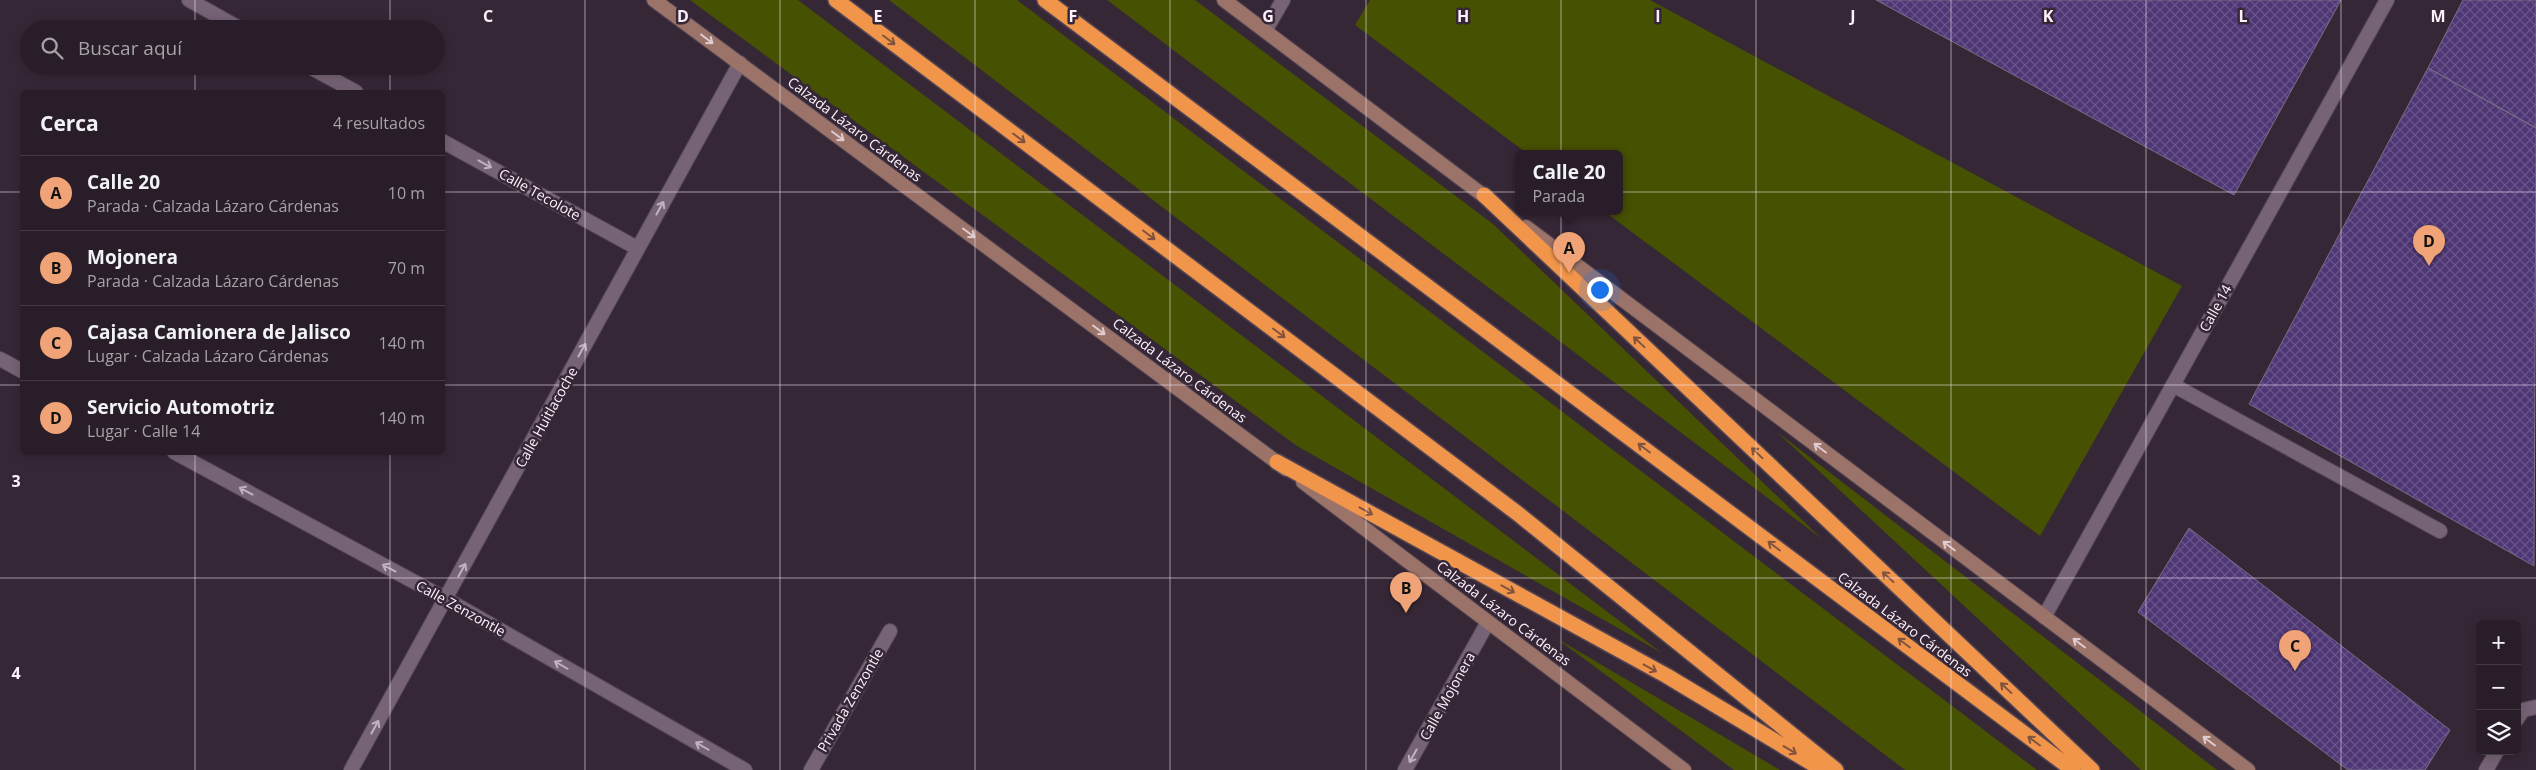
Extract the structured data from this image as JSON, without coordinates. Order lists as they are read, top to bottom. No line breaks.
{"streets":{"highway":["Calzada Lázaro Cárdenas"],"street":["Calle Tecolote","Calle 14","Calle Huitlacoche","Calle Zenzontle","Calle Mojonera","Privada Zenzontle"]},"crossings":[["Calzada Lázaro Cárdenas","Calle Huitlacoche"],["Calzada Lázaro Cárdenas","Calle Mojonera"],["Calle Tecolote","Calle Huitlacoche"],["Calle Huitlacoche","Calle Zenzontle"]],"one_way":["Calle Tecolote","Calle Huitlacoche","Calle Zenzontle","Calle Mojonera"],"page":{"search":"Buscar aquí","heading":["Cerca","4 resultados"],"popup":["Calle 20","Parada"],"list":[{"mark":"A","name":"Calle 20","note":"Parada · Calzada Lázaro Cárdenas","value":"10 m"},{"mark":"B","name":"Mojonera","note":"Parada · Calzada Lázaro Cárdenas","value":"70 m"},{"mark":"C","name":"Cajasa Camionera de Jalisco","note":"Lugar · Calzada Lázaro Cárdenas","value":"140 m"},{"mark":"D","name":"Servicio Automotriz","note":"Lugar · Calle 14","value":"140 m"}],"pins":["D","A","B","C"],"map_buttons":["+","−"]},"grid":{"columns":["C","D","E","F","G","H","I","J","K","L","M"],"rows":["3","4"]}}
